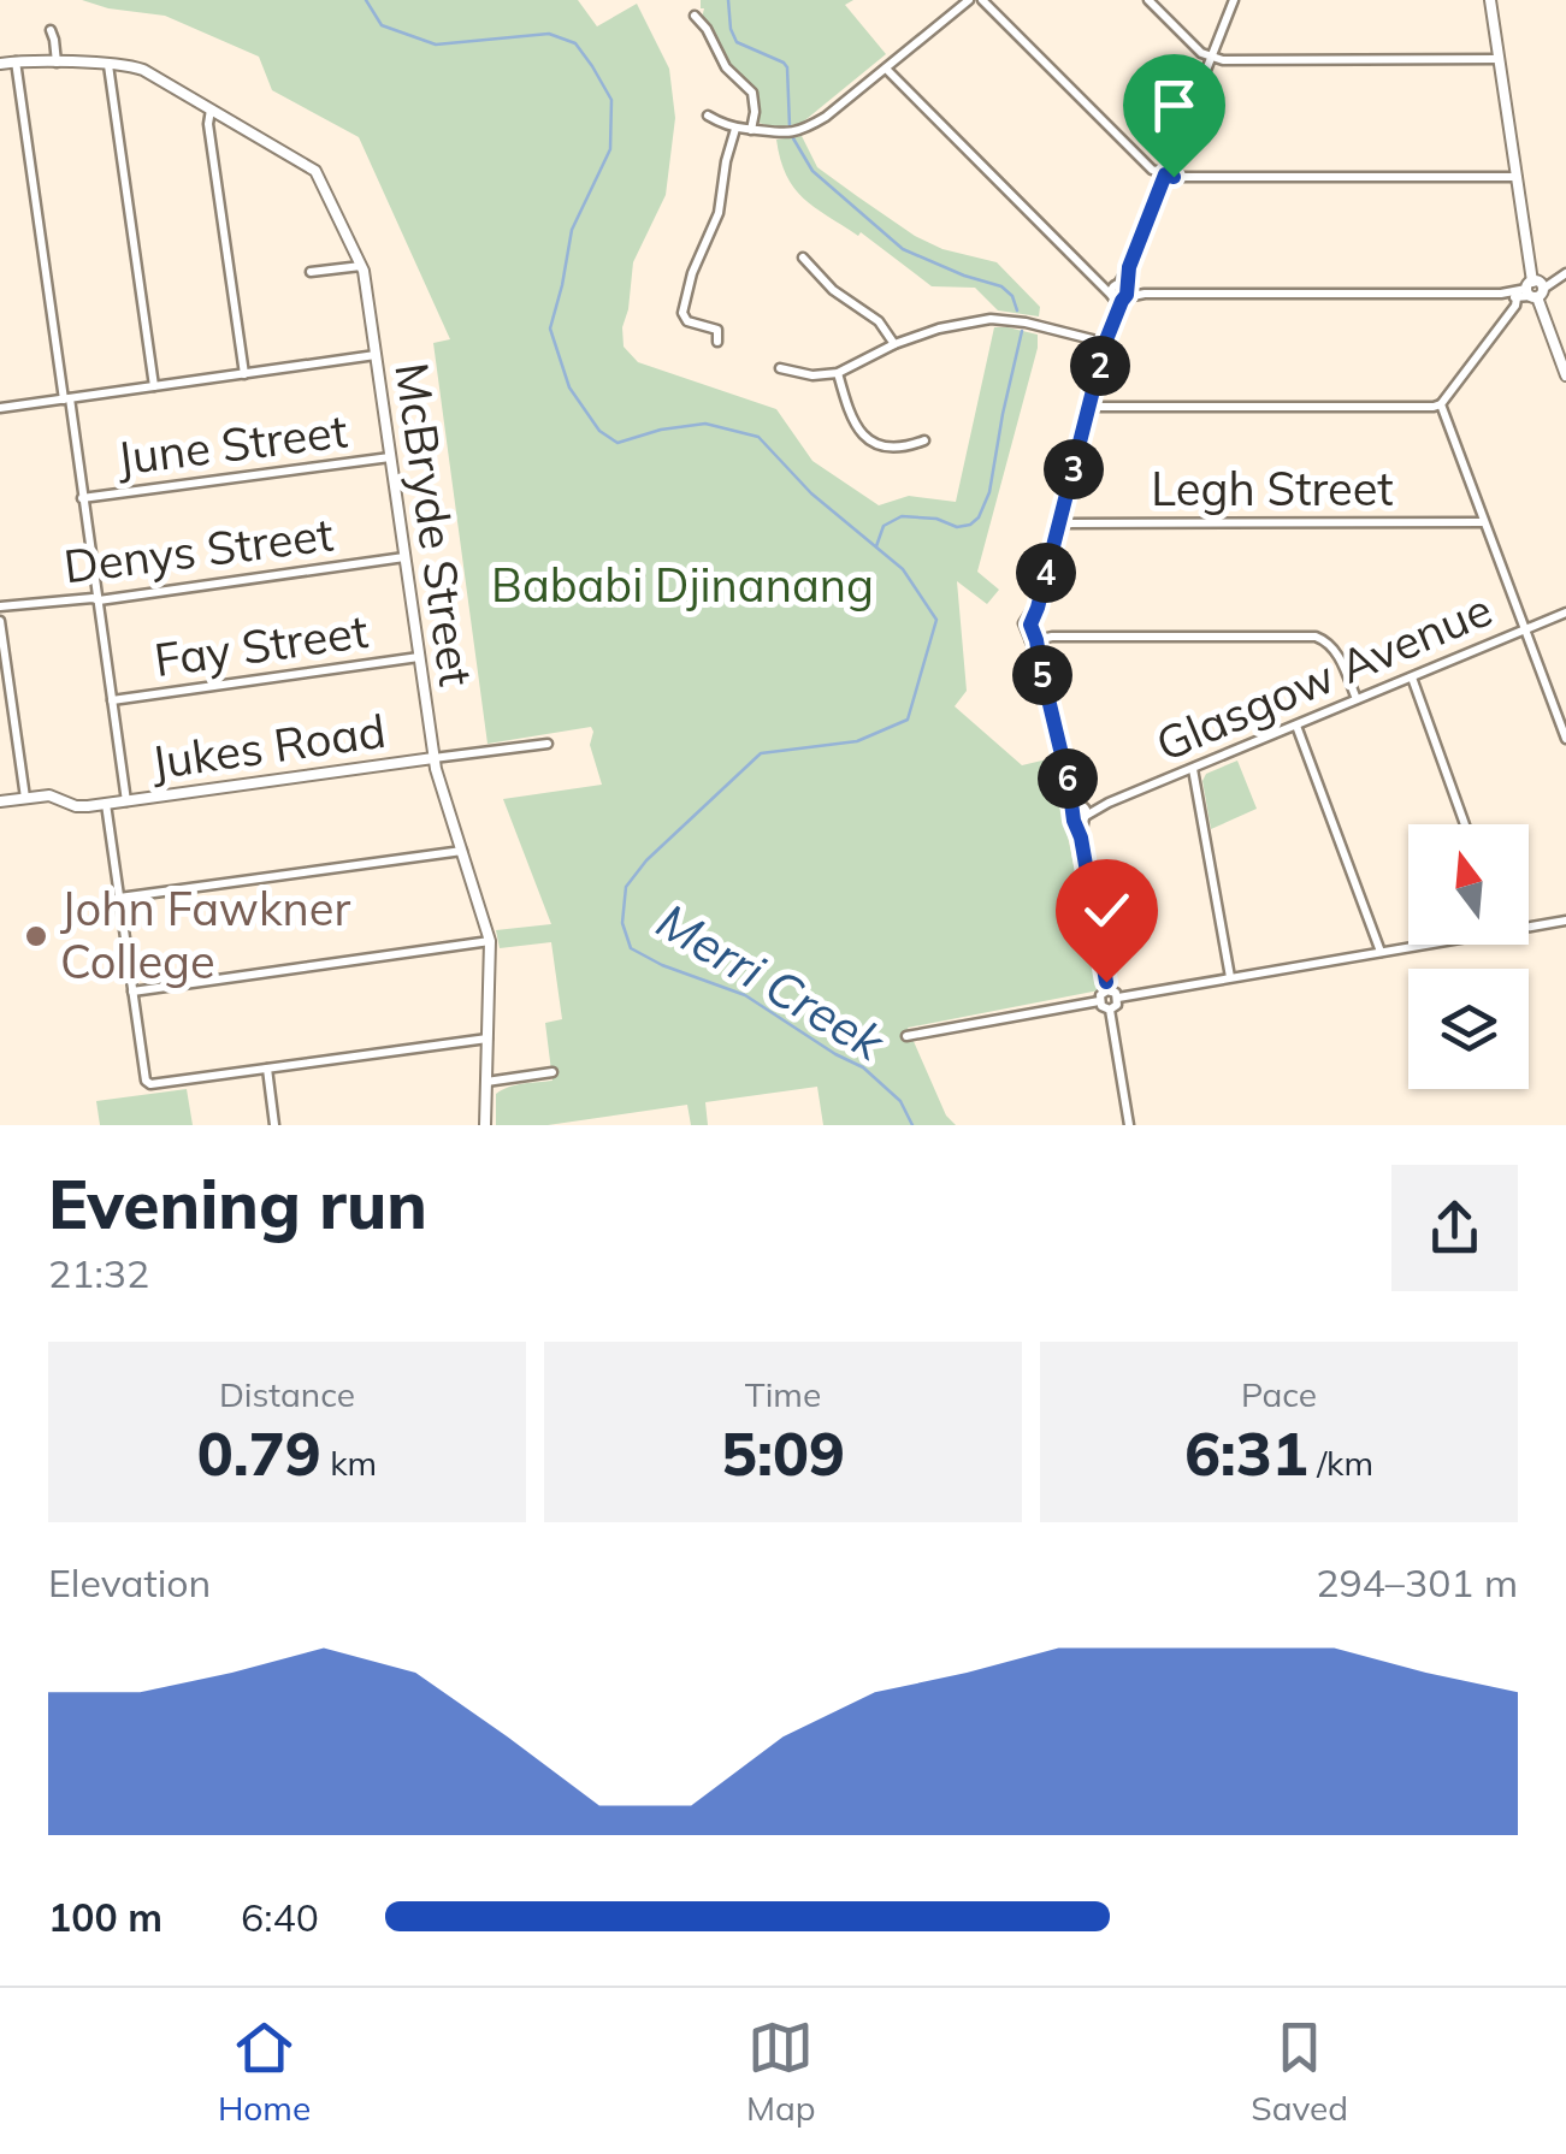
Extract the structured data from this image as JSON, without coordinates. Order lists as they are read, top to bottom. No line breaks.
{"streets":{"street":["June Street","Legh Street","McBryde Street","Denys Street","Fay Street","Glasgow Avenue","Jukes Road"]},"crossings":[["June Street","McBryde Street"],["McBryde Street","Denys Street"],["McBryde Street","Fay Street"],["McBryde Street","Jukes Road"]],"water":["Merri Creek"],"parks":["Bababi Djinanang"],"places":["John Fawkner College"],"north":"top","page":{"pins":["2","3","4","5","6"],"heading":["Evening run","21:32"],"stats":[["Distance","0.79 km"],["Time","5:09"],["Pace","6:31 /km"]],"chart":["Elevation","294–301 m"],"list":[{"name":"100 m","note":"6:40"}],"tabs":["Home","Map","Saved"]}}
